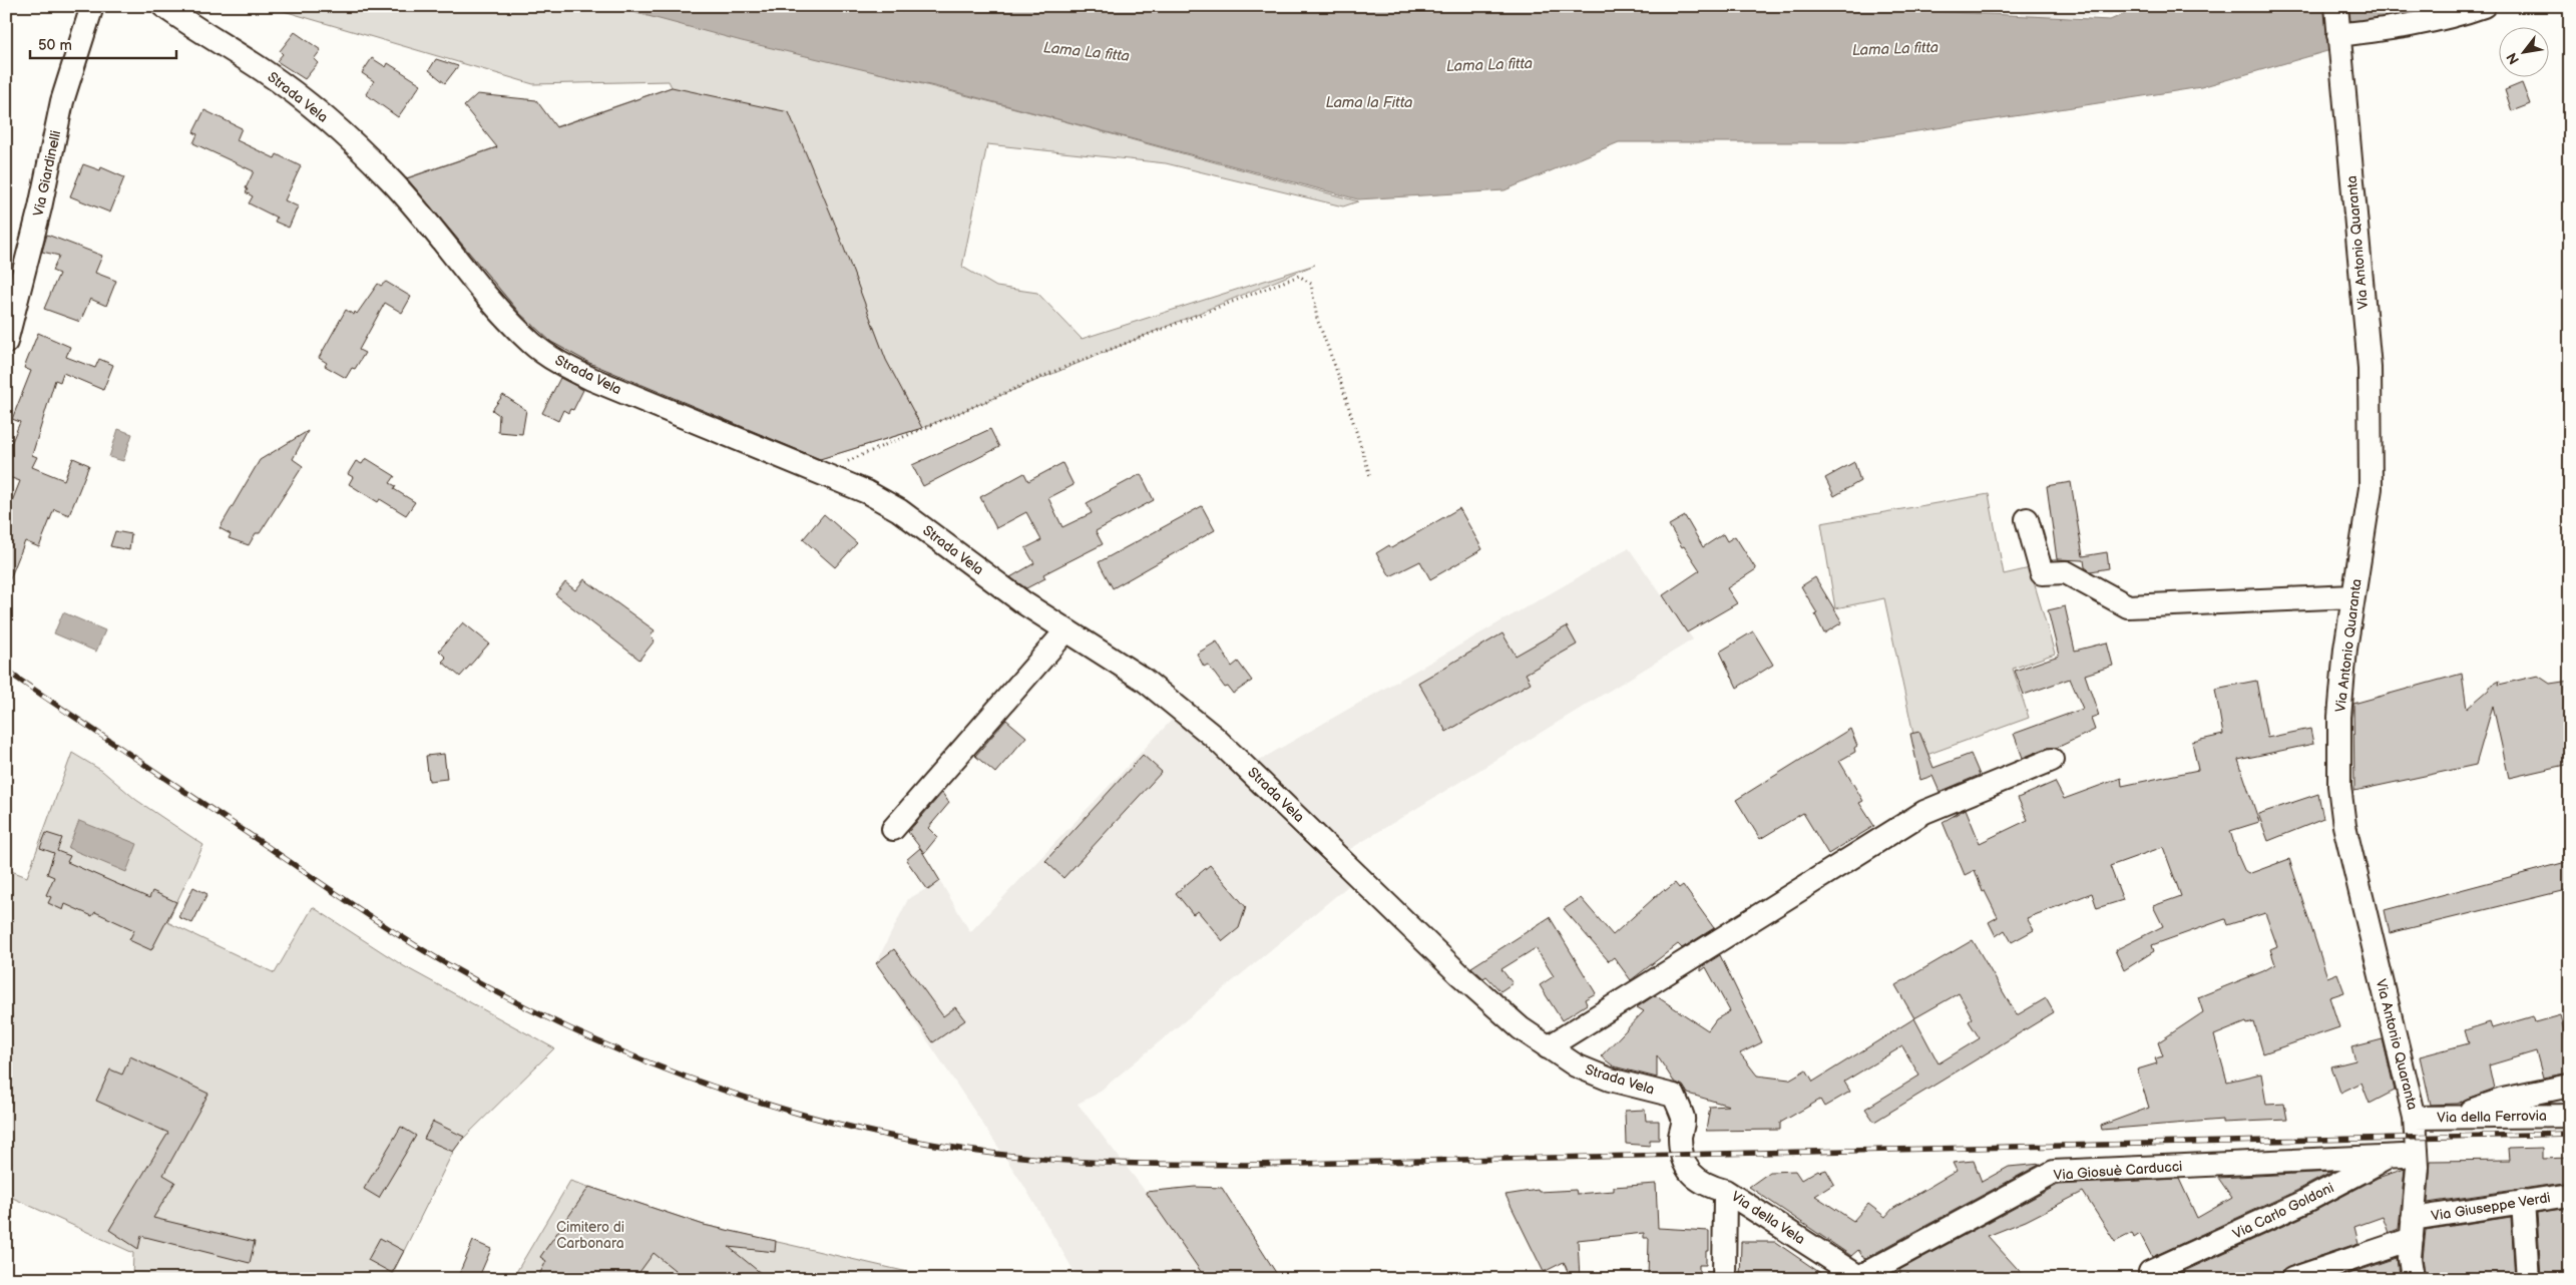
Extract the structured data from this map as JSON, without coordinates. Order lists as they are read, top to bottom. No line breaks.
{"streets":{"street":["Strada Vela","Via Giardinelli","Via Antonio Quaranta","Via della Ferrovia","Via Giosuè Carducci","Via Giuseppe Verdi","Via Carlo Goldoni","Via della Vela"]},"crossings":[["Strada Vela","Via della Vela"],["Via Antonio Quaranta","Via della Ferrovia"],["Via Antonio Quaranta","Via Giosuè Carducci"],["Via Antonio Quaranta","Via Giuseppe Verdi"],["Via Antonio Quaranta","Via Carlo Goldoni"],["Via Giosuè Carducci","Via Carlo Goldoni"],["Via Giosuè Carducci","Via della Vela"]],"water":["Lama La fitta","Lama la Fitta"],"parks":["Cimitero di Carbonara"],"scale_bar":"50 m","north":"bottom left"}
